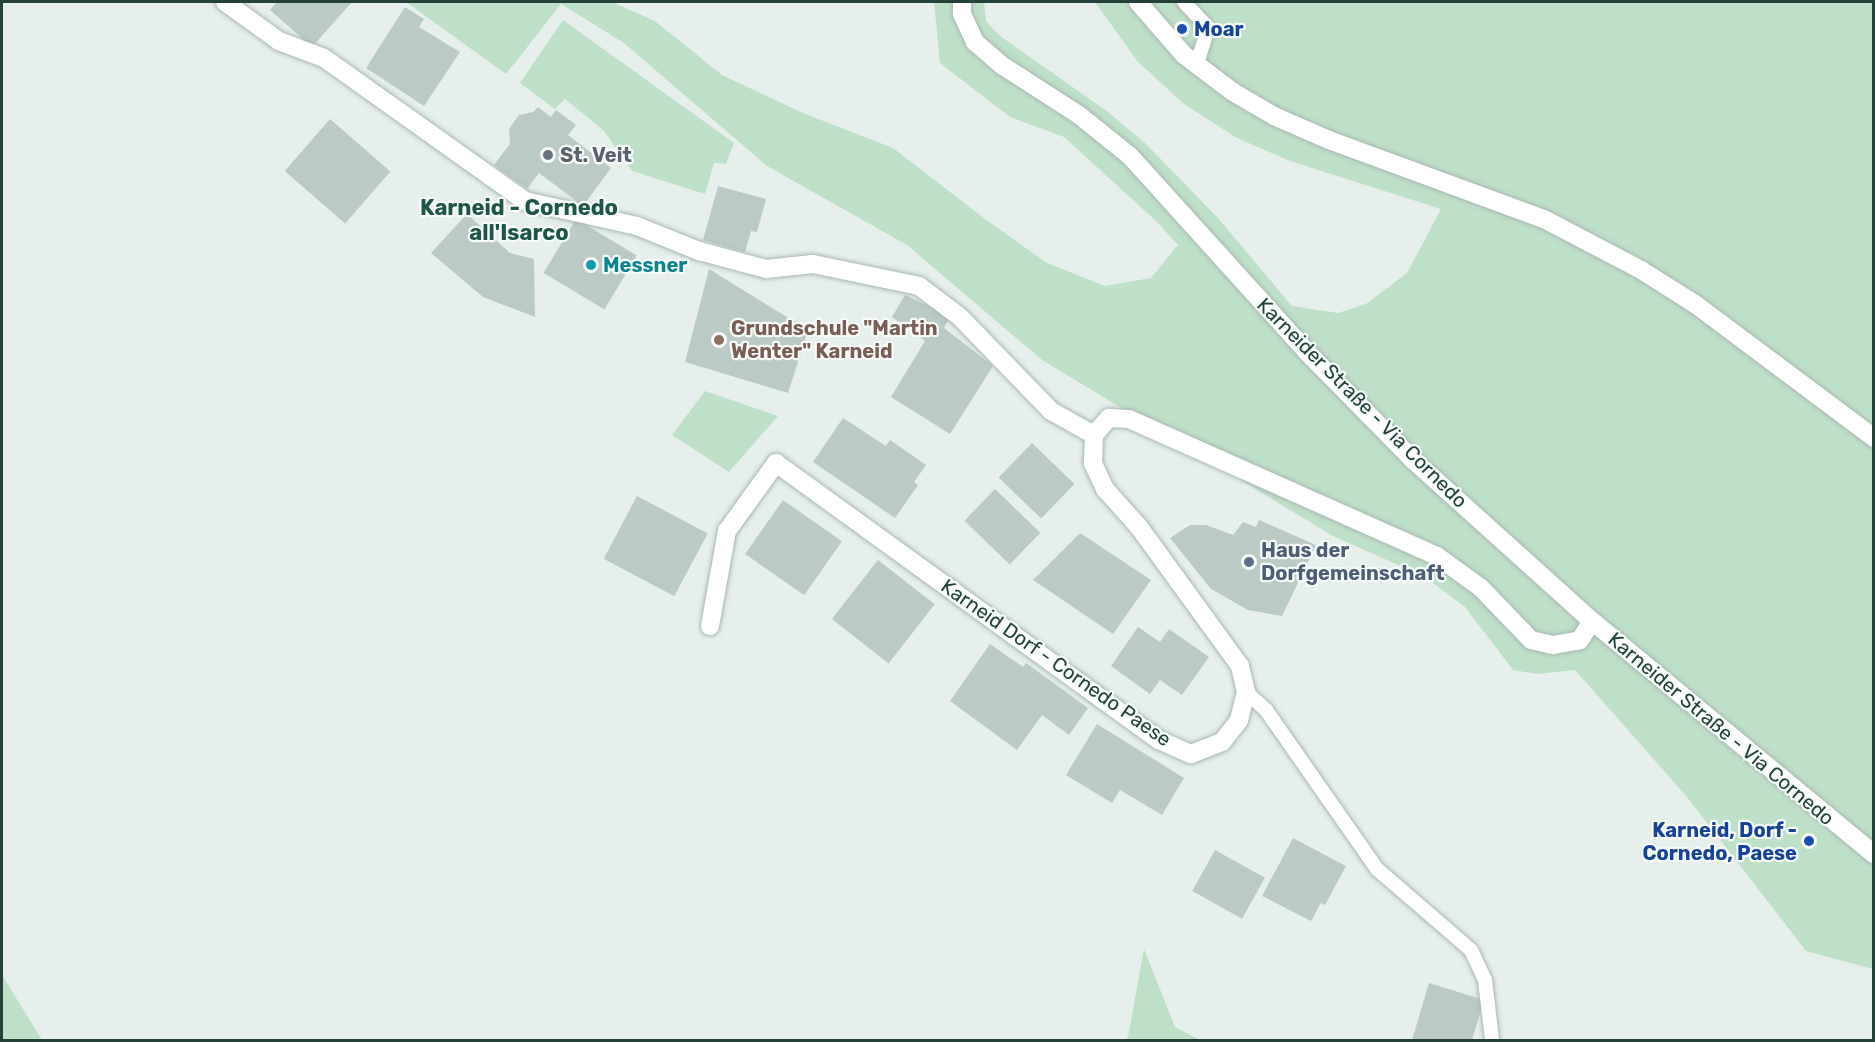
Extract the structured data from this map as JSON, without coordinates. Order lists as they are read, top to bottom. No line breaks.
{"streets":{"street":["Karneider Straße - Via Cornedo","Karneid Dorf - Cornedo Paese"]},"districts":["Karneid - Cornedo all'Isarco"],"places":["Moar","St. Veit","Messner","Grundschule \"Martin Wenter\" Karneid","Haus der Dorfgemeinschaft","Karneid, Dorf - Cornedo, Paese"]}
